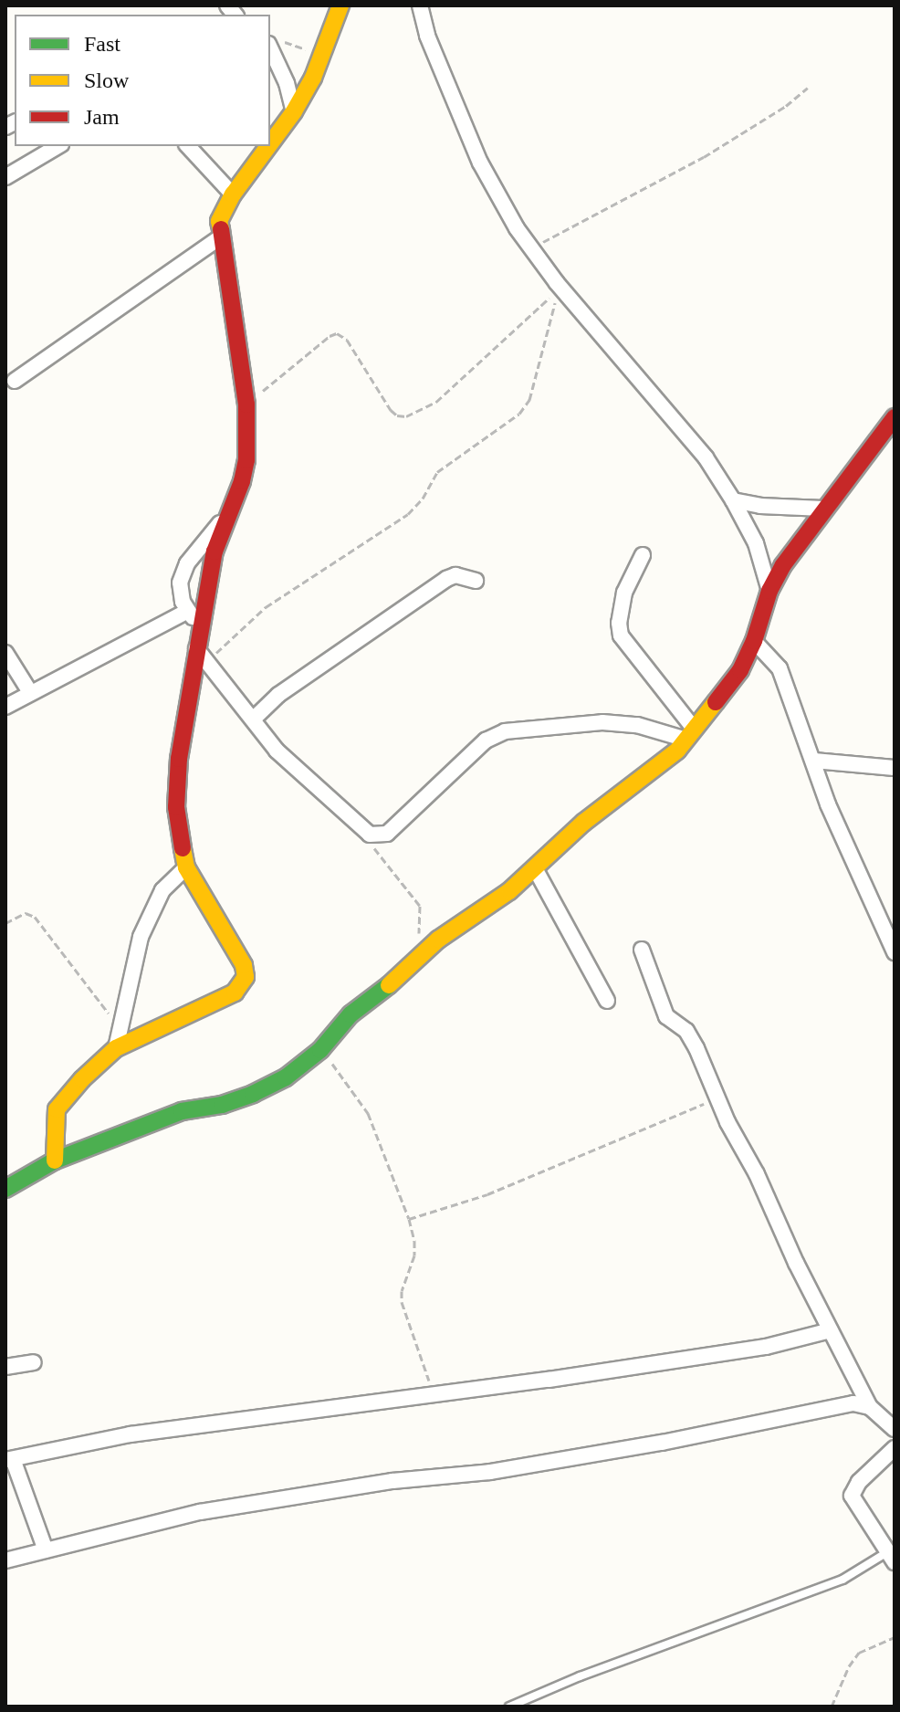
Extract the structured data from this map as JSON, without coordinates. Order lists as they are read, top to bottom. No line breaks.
{"legend":["Fast","Slow","Jam"]}
